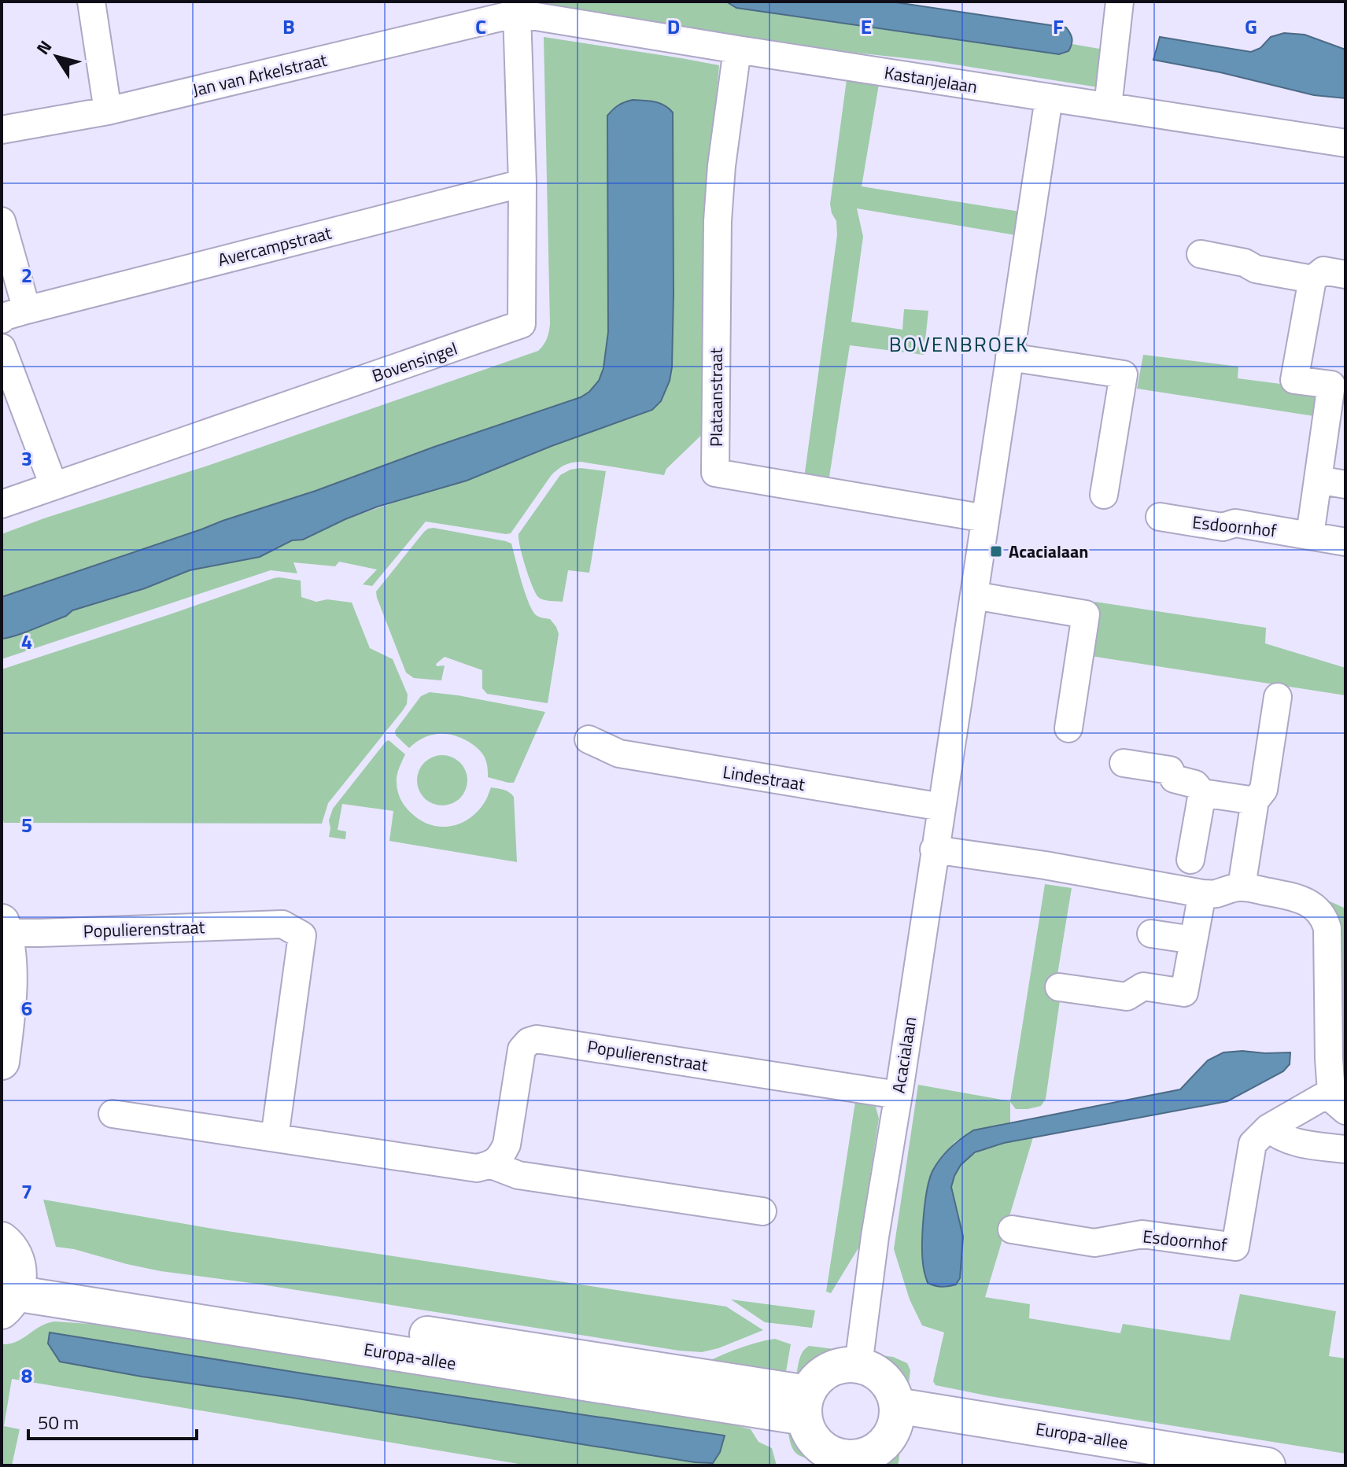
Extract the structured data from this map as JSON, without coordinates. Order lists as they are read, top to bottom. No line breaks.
{"streets":{"main road":["Europa-allee"],"street":["Jan van Arkelstraat","Kastanjelaan","Avercampstraat","Bovensingel","Plataanstraat","Esdoornhof","Lindestraat","Populierenstraat","Acacialaan"]},"crossings":[["Jan van Arkelstraat","Kastanjelaan"],["Jan van Arkelstraat","Bovensingel"],["Kastanjelaan","Bovensingel"],["Kastanjelaan","Plataanstraat"],["Kastanjelaan","Acacialaan"],["Avercampstraat","Bovensingel"],["Plataanstraat","Acacialaan"],["Esdoornhof","Acacialaan"],["Lindestraat","Acacialaan"],["Populierenstraat","Acacialaan"],["Acacialaan","Europa-allee"]],"districts":["BOVENBROEK"],"places":{"transit":["Acacialaan"]},"scale_bar":"50 m","north":"top left","grid":{"columns":["B","C","D","E","F","G"],"rows":["2","3","4","5","6","7","8"]}}
